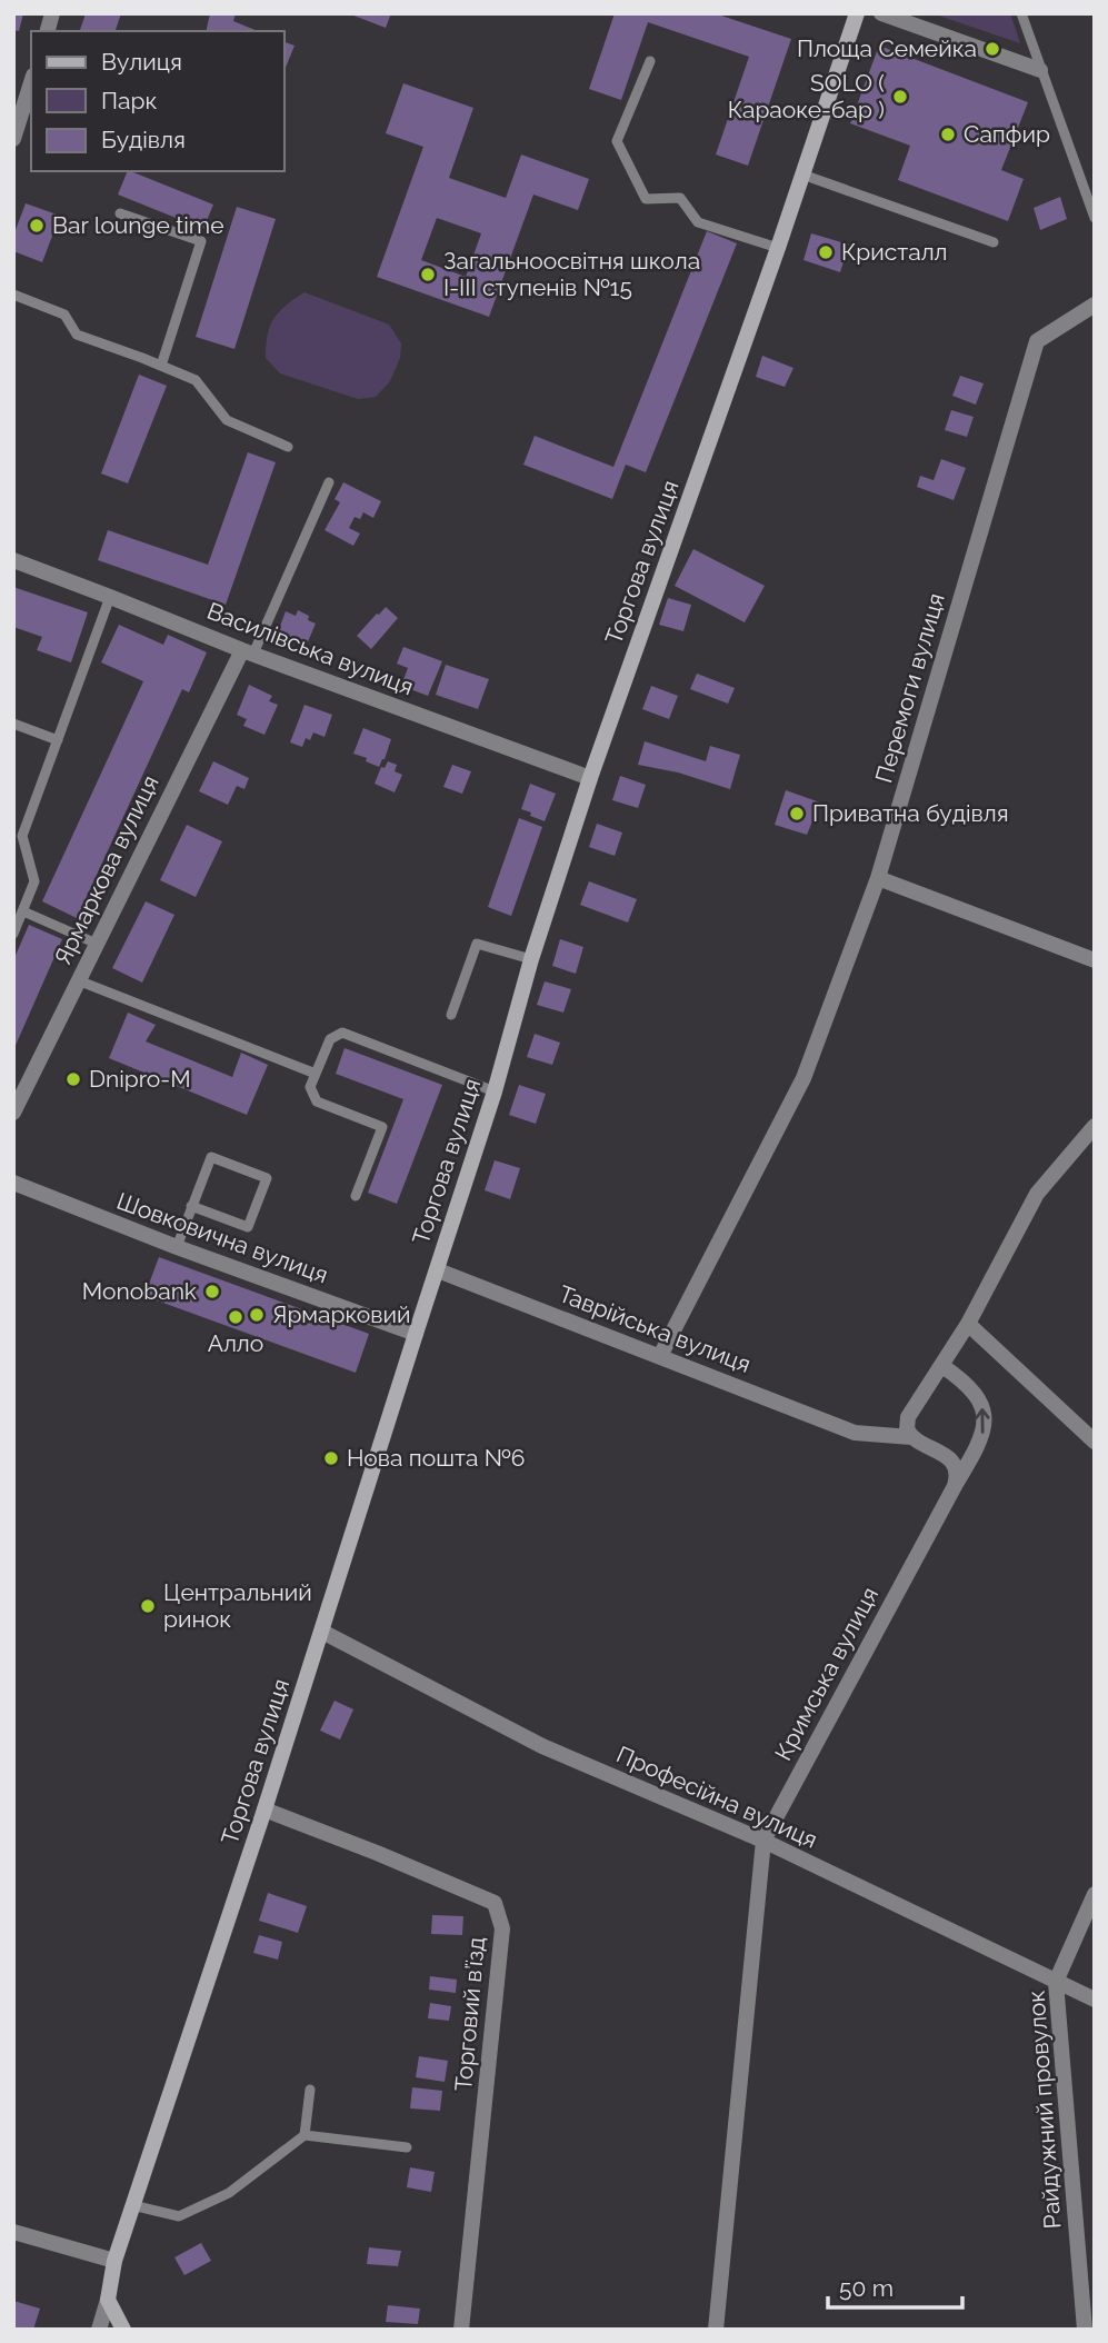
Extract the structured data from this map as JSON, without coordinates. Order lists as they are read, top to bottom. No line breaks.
{"streets":{"street":["Торгова вулиця","Василівська вулиця","Перемоги вулиця","Ярмаркова вулиця","Шовковична вулиця","Таврійська вулиця","Кримська вулиця","Професійна вулиця","Торговий в’їзд","Райдужний провулок"]},"crossings":[["Торгова вулиця","Василівська вулиця"],["Торгова вулиця","Шовковична вулиця"],["Торгова вулиця","Таврійська вулиця"],["Торгова вулиця","Професійна вулиця"],["Торгова вулиця","Торговий в’їзд"],["Василівська вулиця","Ярмаркова вулиця"],["Перемоги вулиця","Таврійська вулиця"],["Кримська вулиця","Професійна вулиця"],["Професійна вулиця","Райдужний провулок"]],"places":["Площа Семейка","SOLO ( Караоке-бар )","Сапфир","Bar lounge time","Кристалл","Загальноосвітня школа І-ІІІ ступенів №15","Приватна будівля","Dnipro-M","Monobank","Ярмарковий","Алло","Нова пошта №6","Центральний ринок"],"legend":["Вулиця","Парк","Будівля"],"scale_bar":"50 m"}
